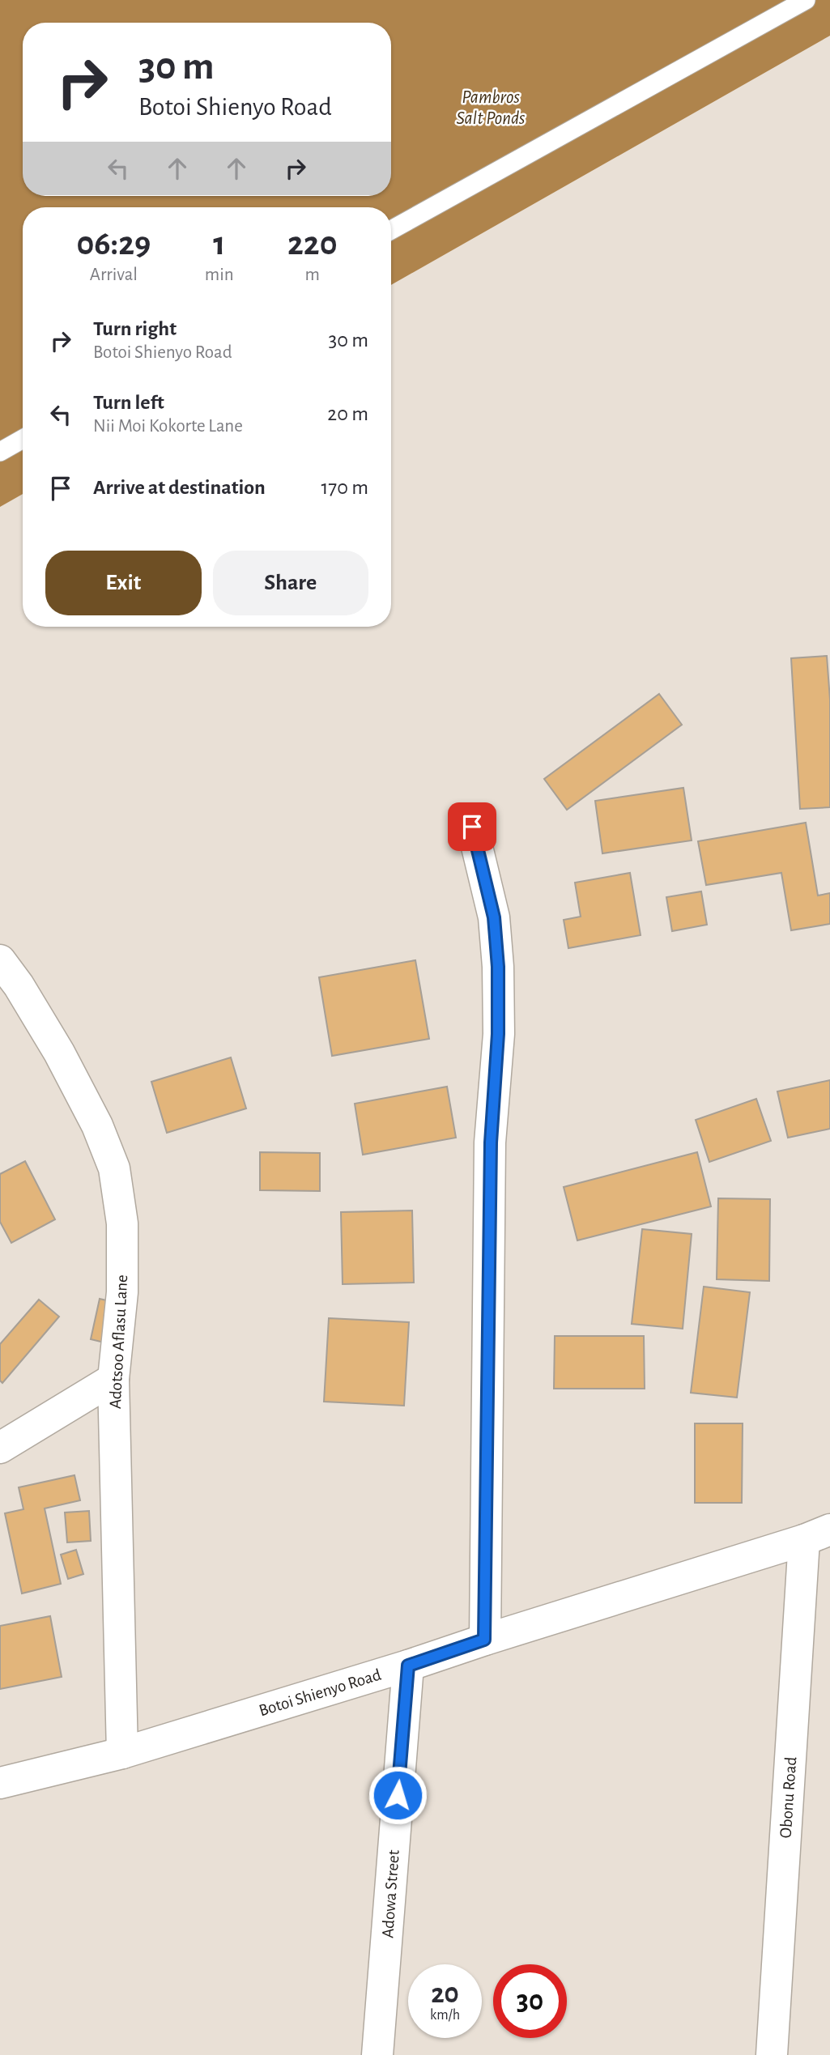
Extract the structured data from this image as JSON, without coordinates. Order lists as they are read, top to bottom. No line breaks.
{"streets":{"street":["Adotsoo Aflasu Lane","Botoi Shienyo Road","Obonu Road","Adowa Street"]},"crossings":[["Adotsoo Aflasu Lane","Botoi Shienyo Road"],["Botoi Shienyo Road","Obonu Road"],["Botoi Shienyo Road","Adowa Street"]],"water":["Pambros Salt Ponds"],"page":{"turn":["30 m","Botoi Shienyo Road"],"eta":["06:29","Arrival","1","min","220","m"],"list":[{"name":"Turn right","note":"Botoi Shienyo Road","value":"30 m"},{"name":"Turn left","note":"Nii Moi Kokorte Lane","value":"20 m"},{"name":"Arrive at destination","value":"170 m"}],"buttons":["Exit","Share"],"speed":"20 km/h","limit":"30"}}
